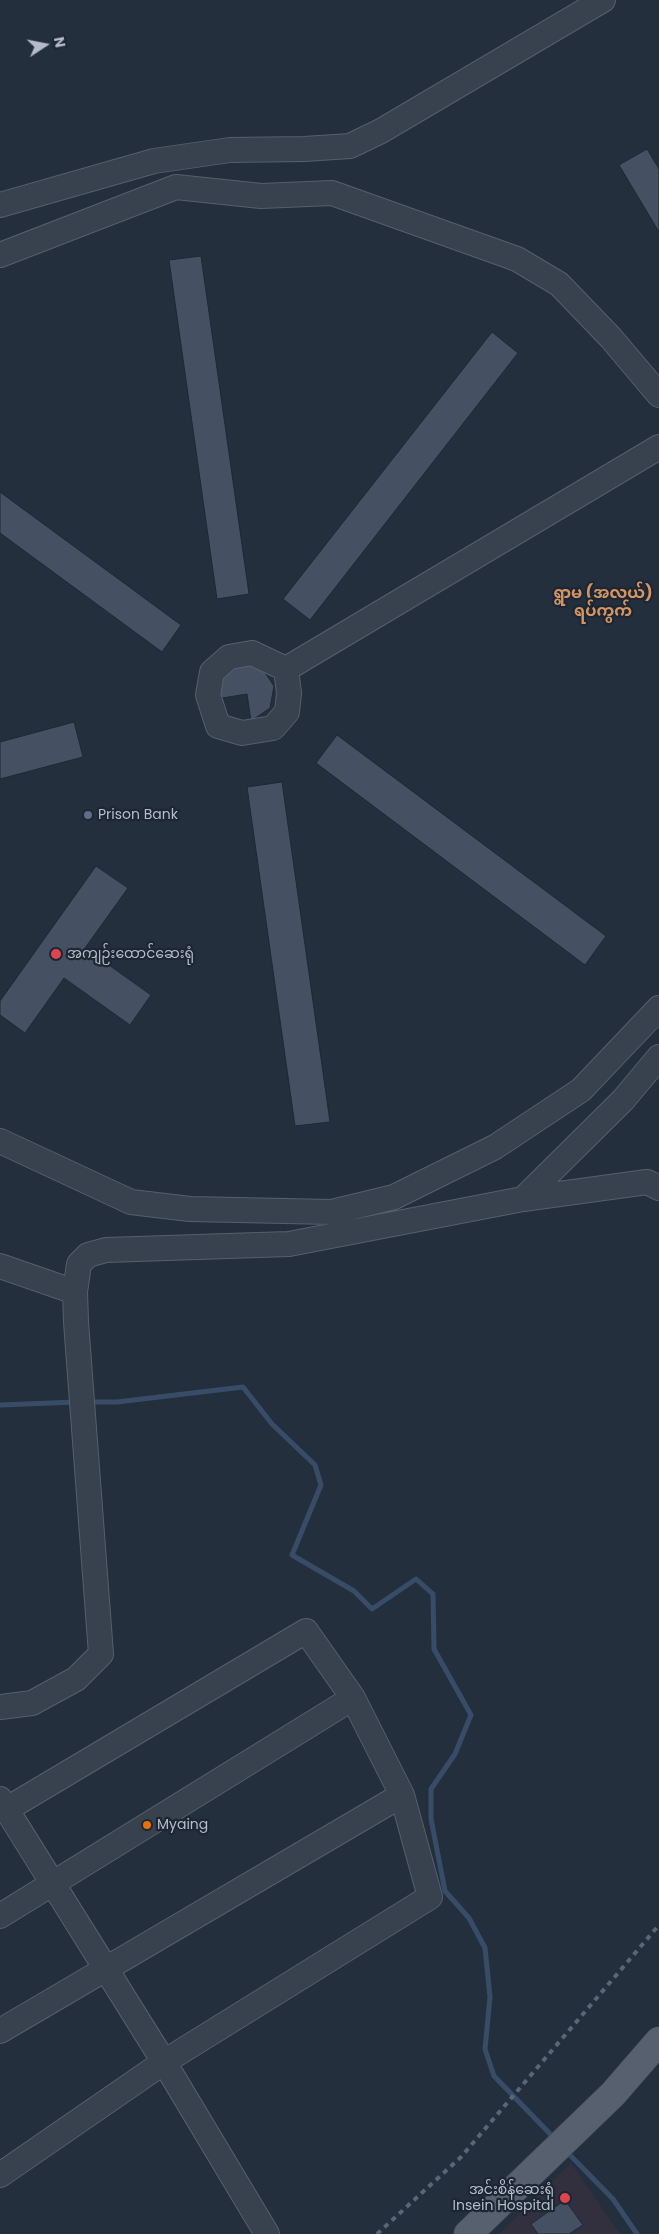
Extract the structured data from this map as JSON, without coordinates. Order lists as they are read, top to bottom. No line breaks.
{"districts":["ရွာမ (အလယ်) ရပ်ကွက်"],"places":["Prison Bank","အကျဉ်းထောင်ဆေးရုံ","Myaing","အင်းစိန်ဆေးရုံ Insein Hospital"],"north":"right"}
